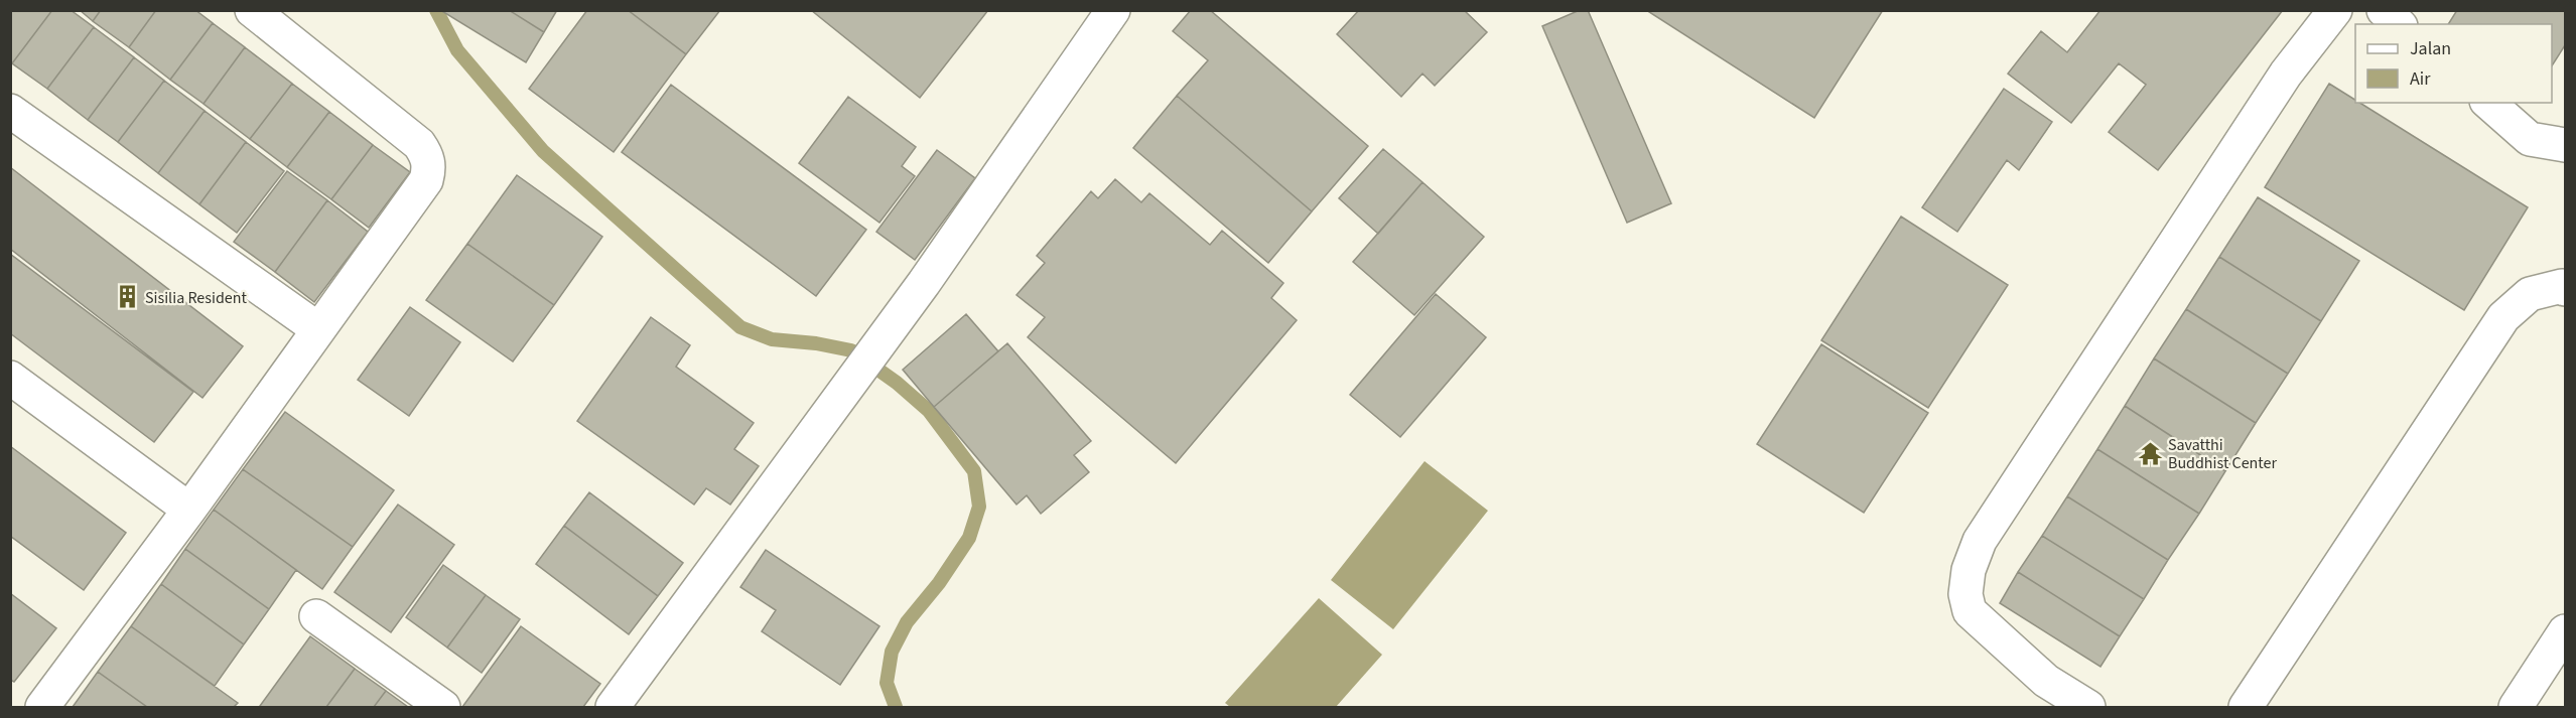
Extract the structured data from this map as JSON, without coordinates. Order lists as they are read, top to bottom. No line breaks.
{"places":{"building":["Sisilia Resident"],"temple":["Savatthi Buddhist Center"]},"legend":["Jalan","Air"]}
